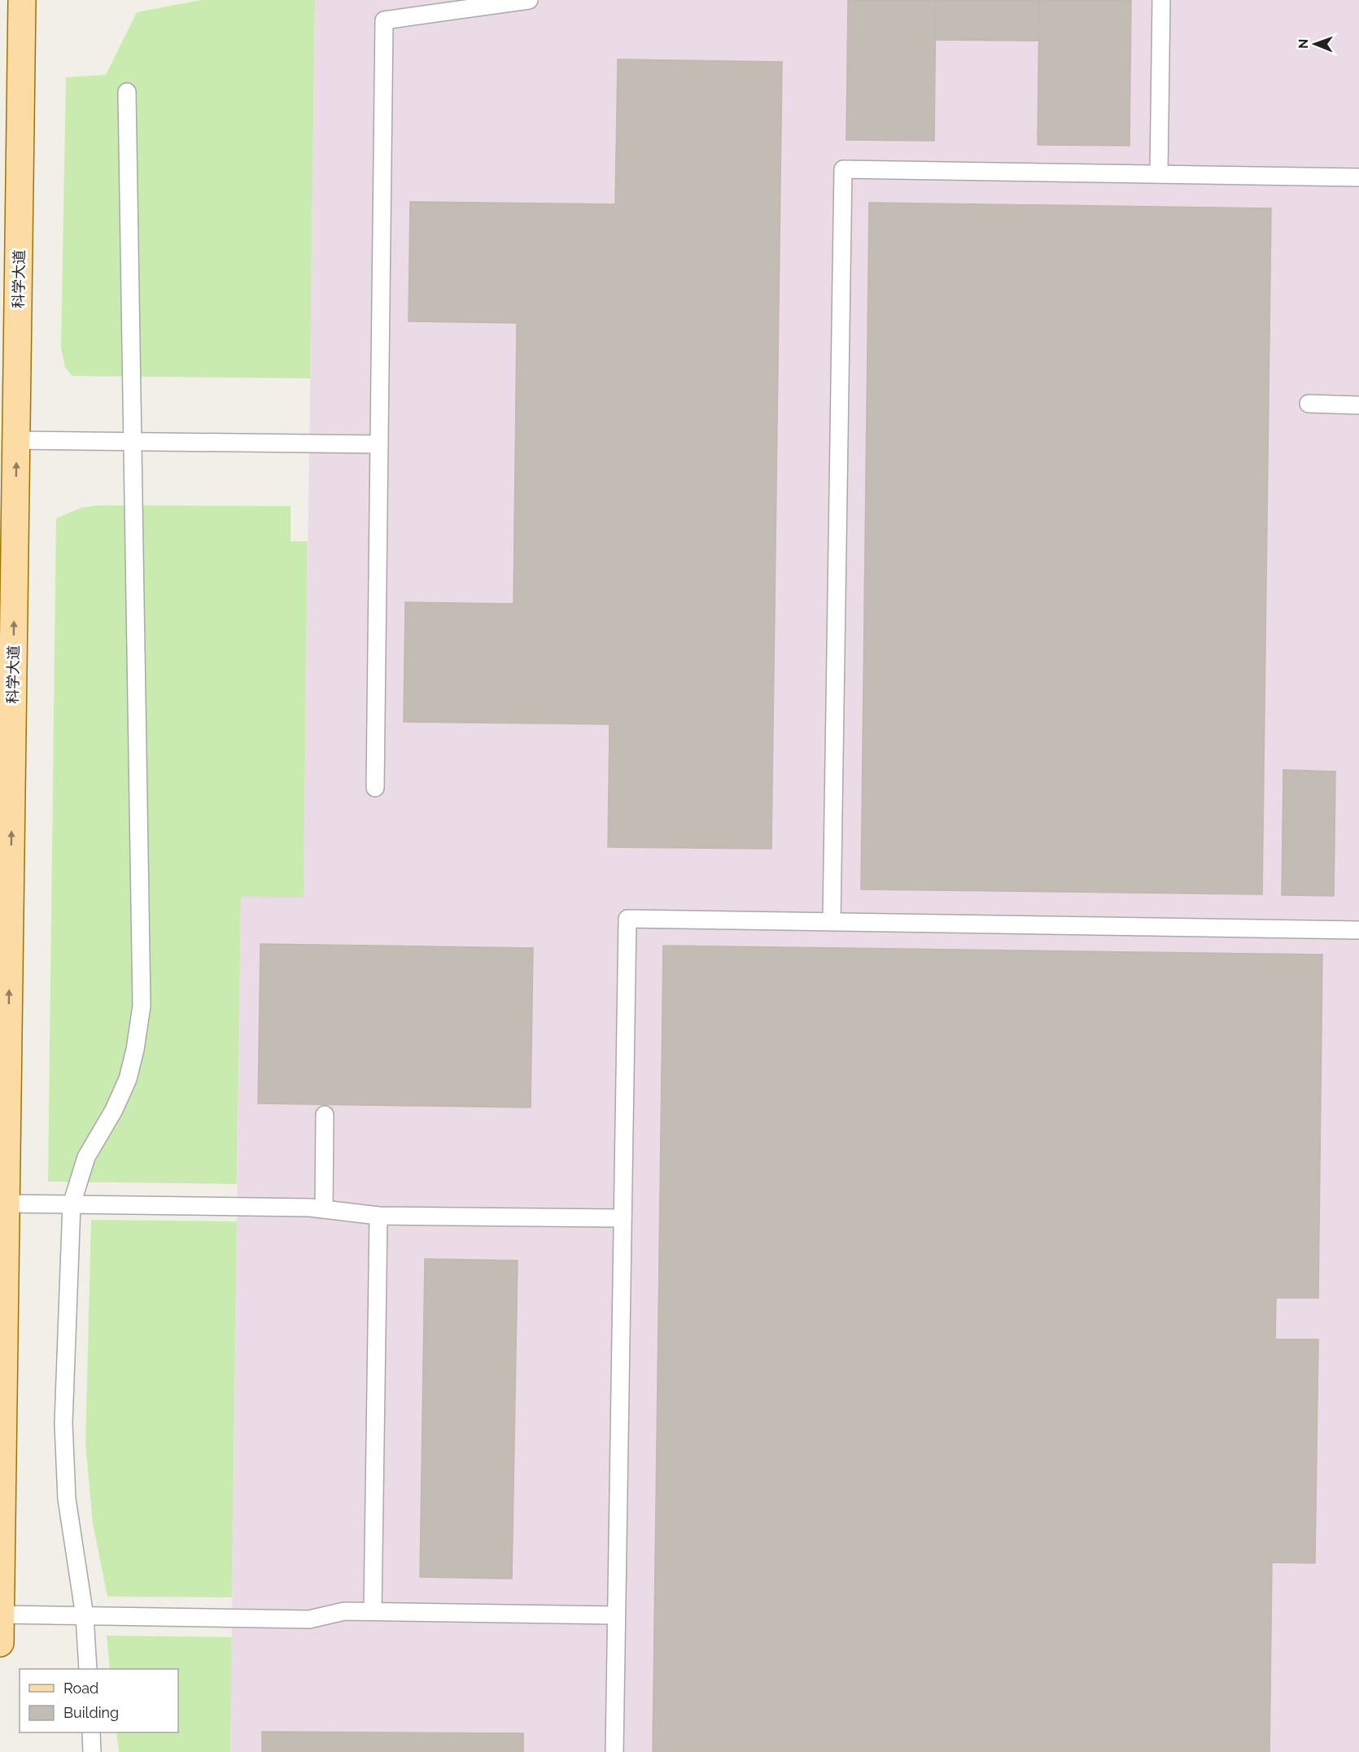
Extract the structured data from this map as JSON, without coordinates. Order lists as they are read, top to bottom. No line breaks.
{"streets":{"main road":["科学大道"]},"one_way":["科学大道"],"legend":["Road","Building"],"north":"left"}
